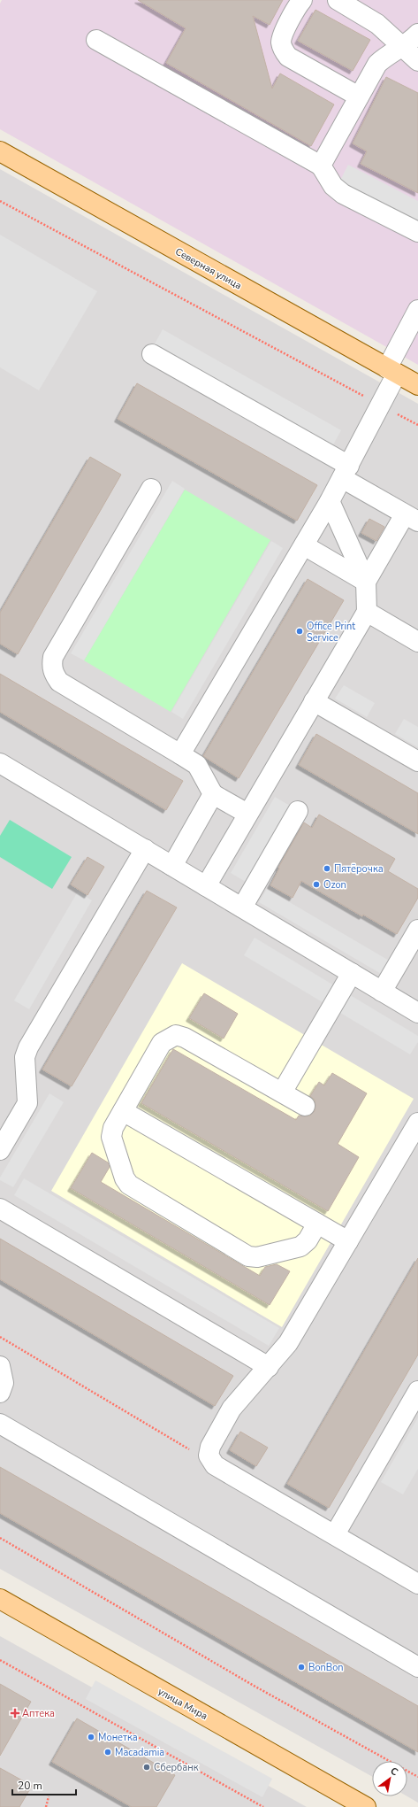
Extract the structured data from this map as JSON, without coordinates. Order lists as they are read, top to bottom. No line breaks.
{"streets":{"main road":["Северная улица","улица Мира"]},"places":{"other":["Office Print Service","Пятёрочка","Ozon","BonBon","Монетка","Macadamia","Сбербанк"],"health":["Аптека"]},"scale_bar":"20 m","north":"top right"}
